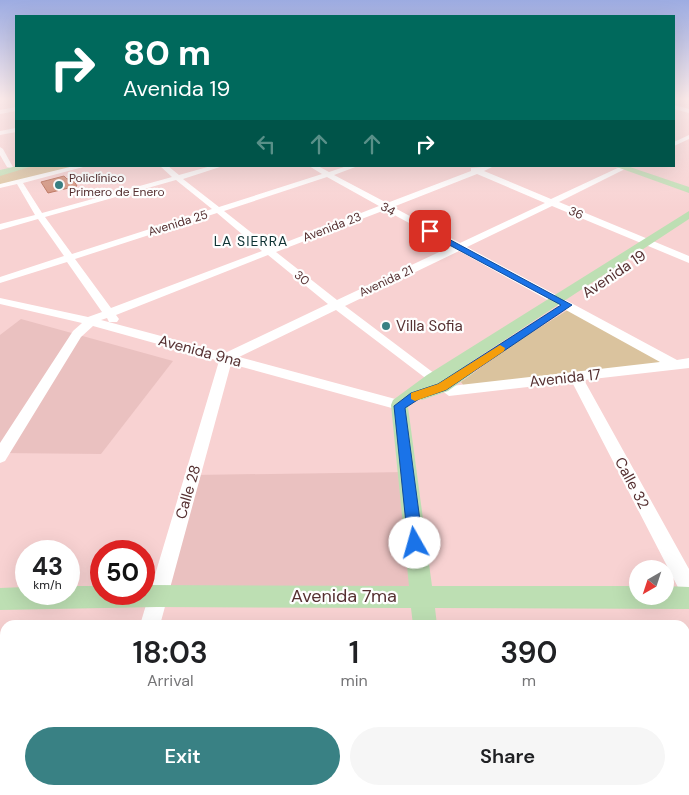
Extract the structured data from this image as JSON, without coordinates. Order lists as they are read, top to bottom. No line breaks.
{"streets":{"main road":["Avenida 19","Avenida 7ma"],"street":["34","36","Avenida 25","Avenida 23","30","Avenida 21","Avenida 9na","Avenida 17","Calle 32","Calle 28"]},"crossings":[["34","Avenida 25"],["34","Avenida 23"],["34","Avenida 19"],["34","Avenida 21"],["34","Avenida 17"],["36","Avenida 23"],["36","Avenida 19"],["36","Avenida 21"],["Avenida 25","30"],["Avenida 23","30"],["Avenida 19","30"],["Avenida 19","Avenida 9na"],["Avenida 19","Avenida 17"],["30","Avenida 21"],["30","Avenida 17"],["Avenida 21","Avenida 9na"],["Avenida 21","Calle 28"],["Avenida 9na","Calle 28"],["Avenida 17","Calle 32"],["Calle 28","Avenida 7ma"]],"districts":["LA SIERRA"],"places":["Policlínico Primero de Enero","Villa Sofia"],"north":"bottom left","page":{"turn":["80 m","Avenida 19"],"speed":"43 km/h","limit":"50","eta":["18:03","Arrival","1","min","390","m"],"buttons":["Exit","Share"]}}
